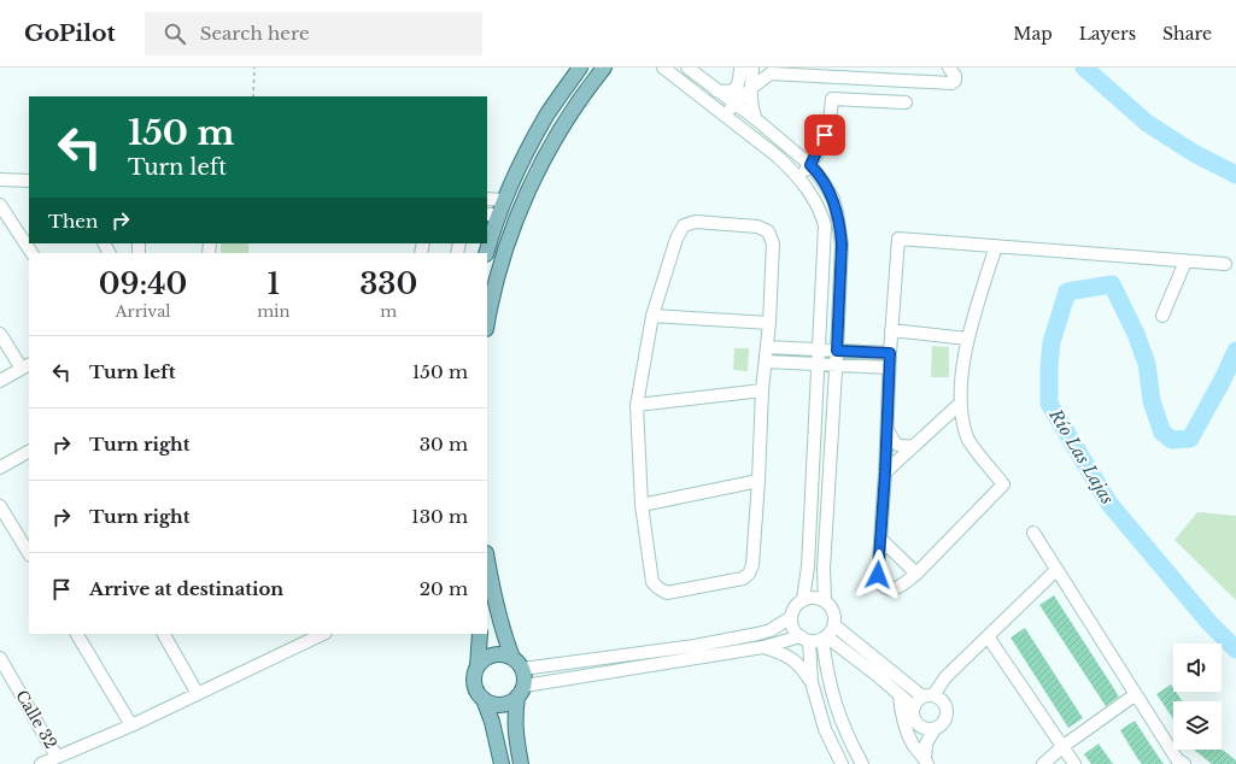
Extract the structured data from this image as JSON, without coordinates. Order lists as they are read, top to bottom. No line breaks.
{"streets":{"street":["Calle 32"]},"water":["Río Las Lajas"],"page":{"header":"GoPilot","search":"Search here","nav":["Map","Layers","Share"],"turn":["150 m","Turn left"],"then":"Then","eta":["09:40","Arrival","1","min","330","m"],"list":[{"name":"Turn left","value":"150 m"},{"name":"Turn right","value":"30 m"},{"name":"Turn right","value":"130 m"},{"name":"Arrive at destination","value":"20 m"}]}}
